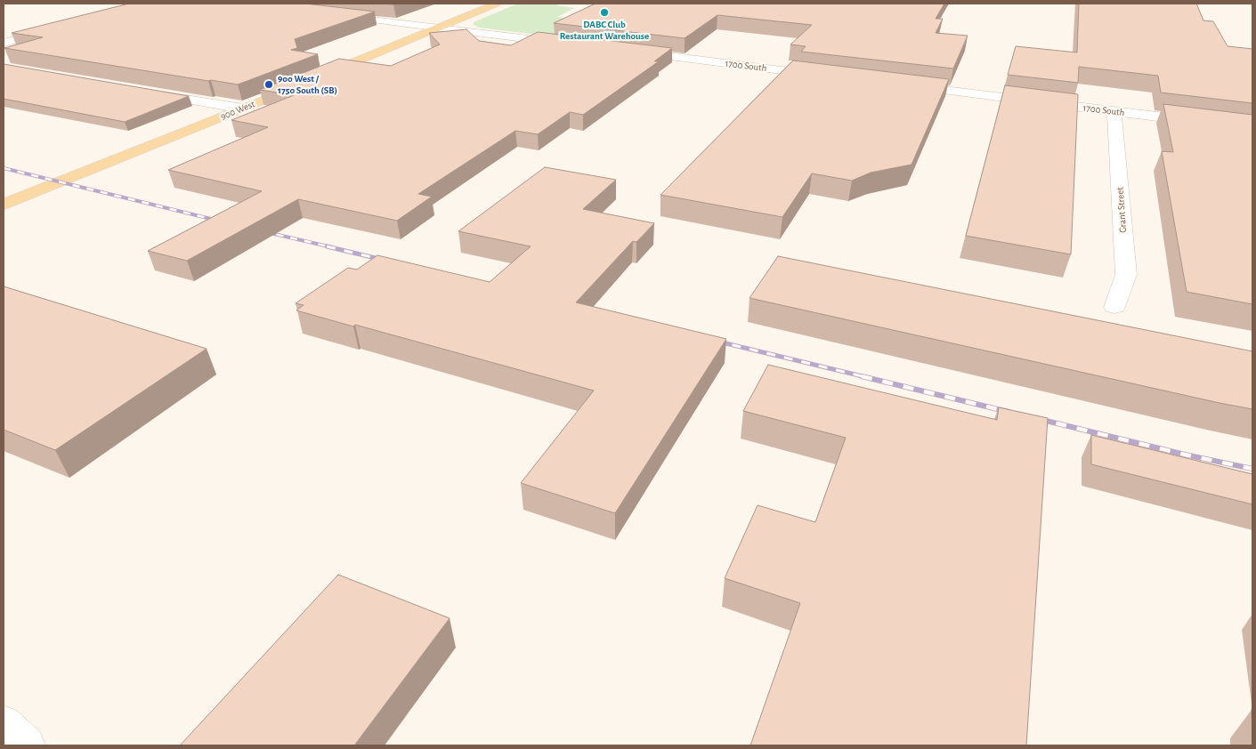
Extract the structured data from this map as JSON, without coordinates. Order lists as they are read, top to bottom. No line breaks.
{"streets":{"main road":["900 West"],"street":["1700 South","Grant Street"]},"crossings":[["1700 South","Grant Street"]],"places":["DABC Club Restaurant Warehouse","900 West / 1750 South (SB)"]}
